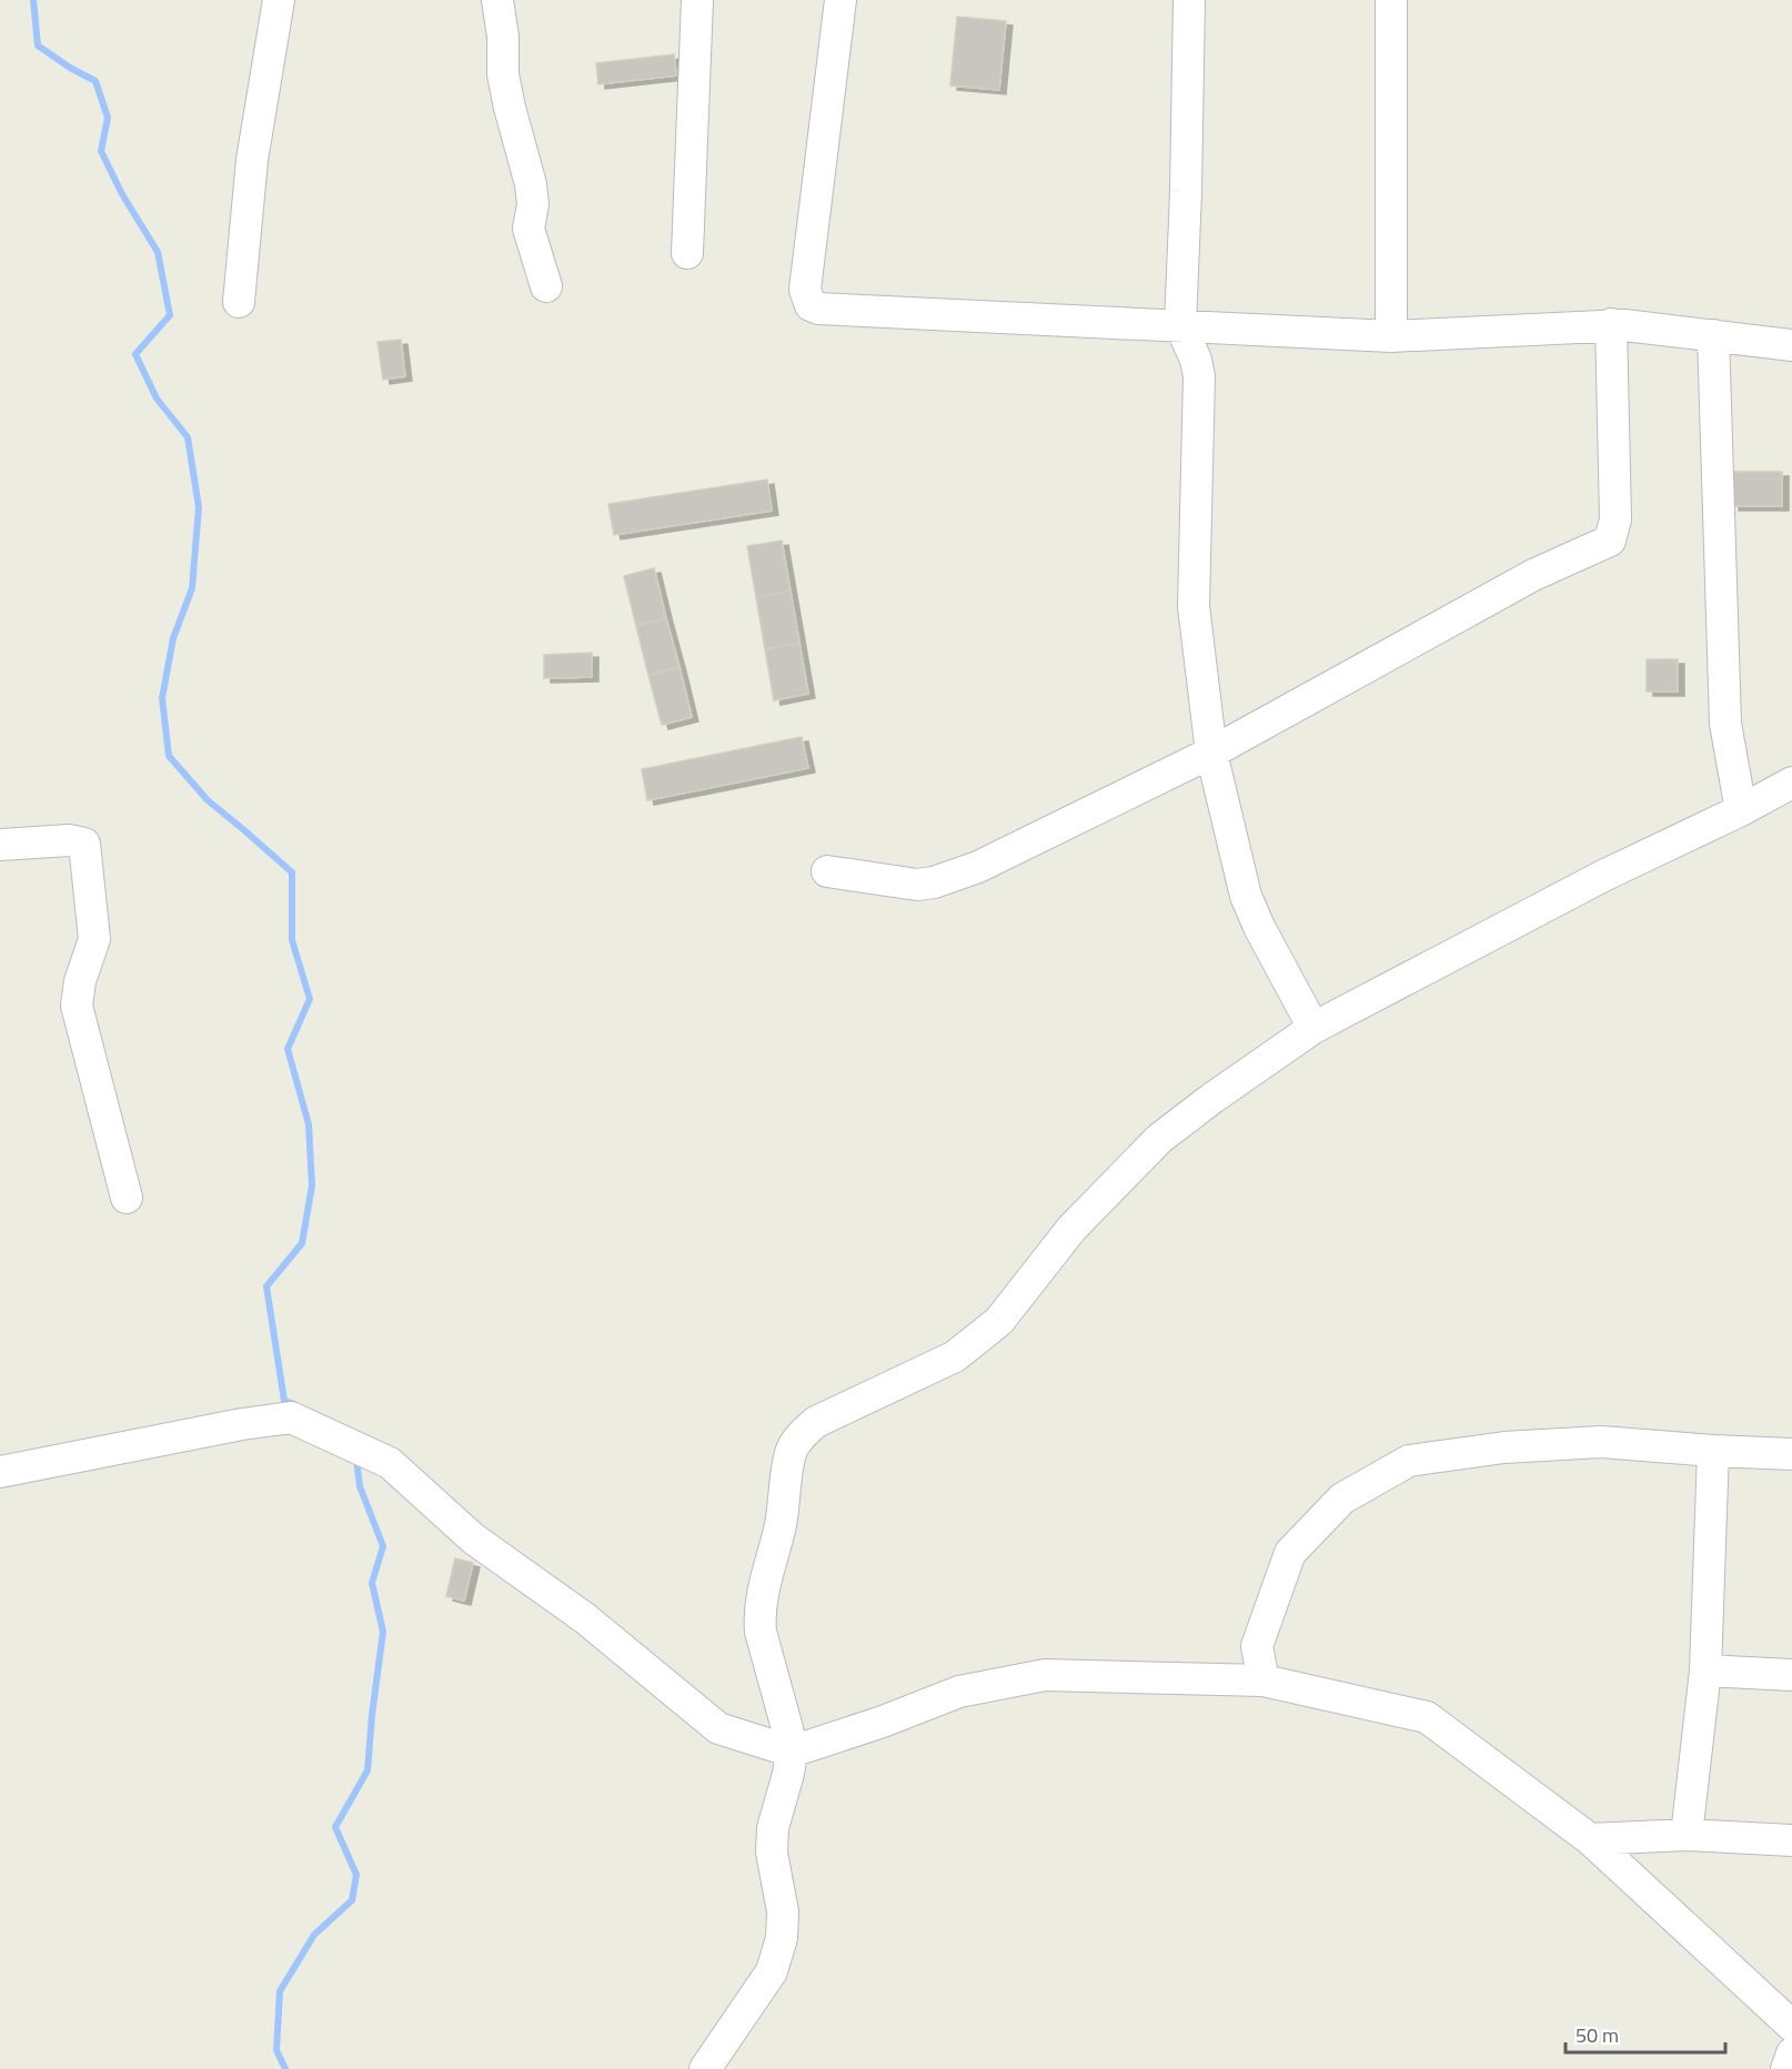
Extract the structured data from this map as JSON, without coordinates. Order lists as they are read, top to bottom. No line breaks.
{"scale_bar":"50 m"}
